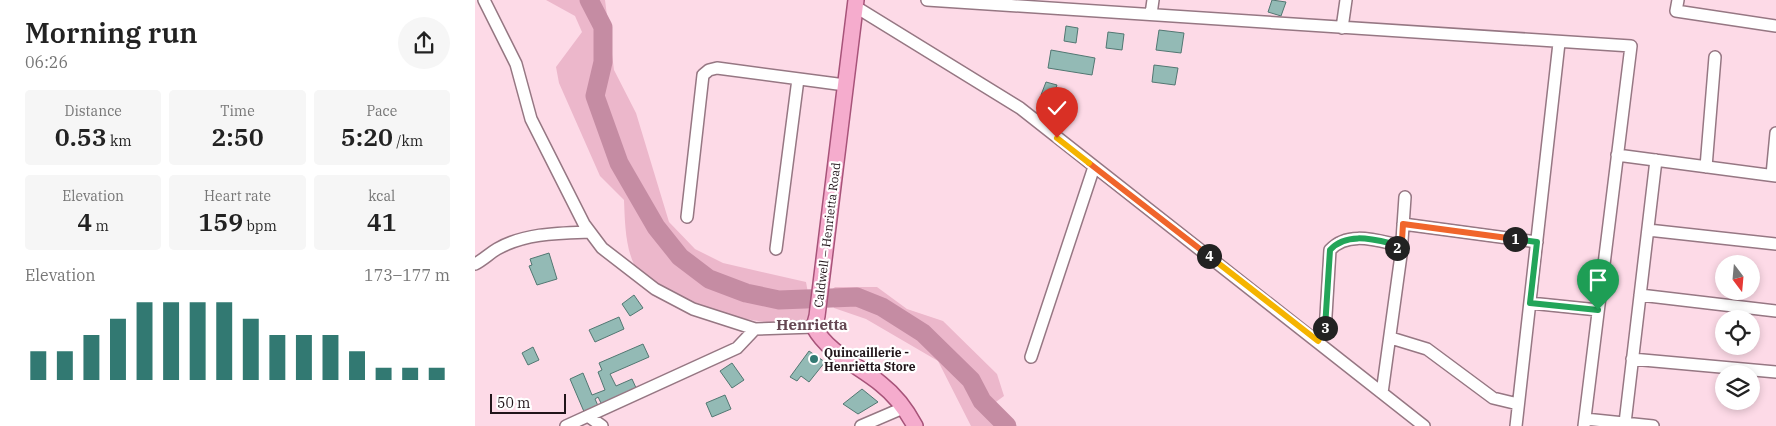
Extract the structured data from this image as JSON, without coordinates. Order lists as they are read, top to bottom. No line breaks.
{"streets":{"main road":["Caldwell – Henrietta Road"]},"districts":["Henrietta"],"places":["Quincaillerie - Henrietta Store"],"scale_bar":"50 m","north":"bottom","page":{"heading":["Morning run","06:26"],"stats":[["Distance","0.53 km"],["Time","2:50"],["Pace","5:20 /km"],["Elevation","4 m"],["Heart rate","159 bpm"],["kcal","41"]],"pins":["1","2","4","3"],"chart":["Elevation","173–177 m"],"scale":"50 m"}}
